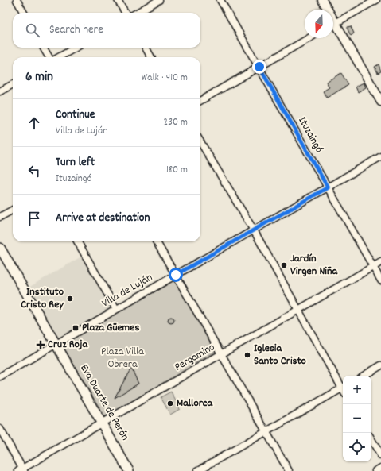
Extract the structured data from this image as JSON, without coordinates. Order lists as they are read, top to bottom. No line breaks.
{"streets":{"main road":["Eva Duarte de Perón"],"street":["Ituzaingó","Villa de Luján","Pergamino"]},"crossings":[["Ituzaingó","Villa de Luján"],["Ituzaingó","Pergamino"],["Villa de Luján","Eva Duarte de Perón"],["Pergamino","Eva Duarte de Perón"]],"parks":["Plaza Villa Obrera"],"places":{"other":["Jardín Virgen Niña","Instituto Cristo Rey","Iglesia Santo Cristo","Mallorca"],"transit":["Plaza Güemes"],"health":["Cruz Roja"]},"north":"bottom","page":{"search":"Search here","heading":["6 min","Walk · 410 m"],"list":[["Continue","Villa de Luján","230 m"],["Turn left","Ituzaingó","180 m"],"Arrive at destination"],"map_buttons":["+","−"]}}
